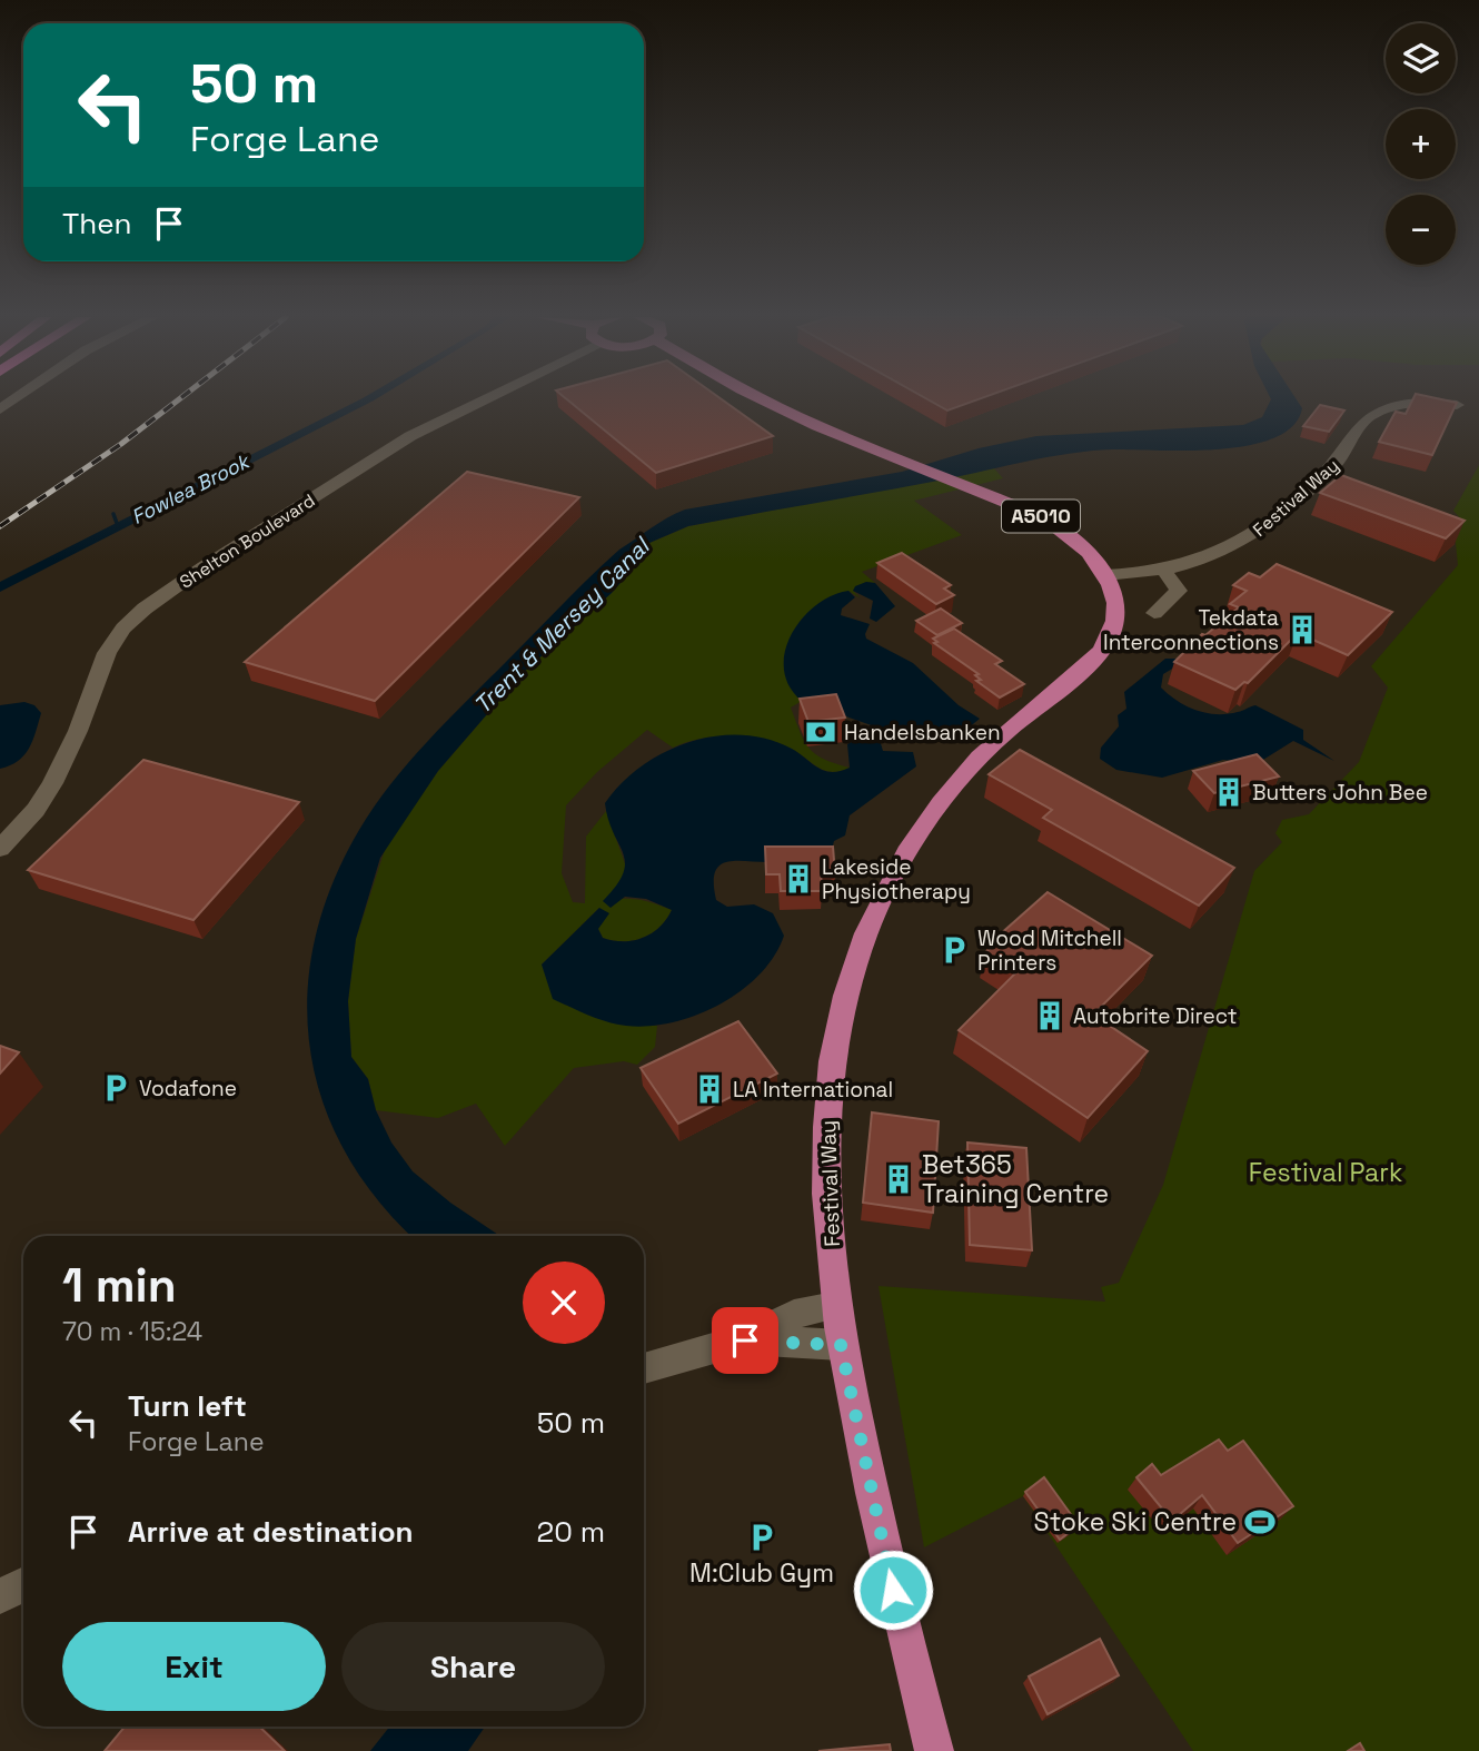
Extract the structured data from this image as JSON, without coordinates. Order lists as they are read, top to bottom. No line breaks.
{"streets":{"main road":["Festival Way","A5010"],"street":["Shelton Boulevard"]},"crossings":[["Festival Way","A5010"]],"water":["Fowlea Brook","Trent & Mersey Canal"],"parks":["Festival Park"],"places":{"building":["Tekdata Interconnections","Butters John Bee","Lakeside Physiotherapy","Autobrite Direct","LA International","Bet365 Training Centre"],"bank":["Handelsbanken"],"parking":["Wood Mitchell Printers","Vodafone","M:Club Gym"],"sports":["Stoke Ski Centre"]},"page":{"map_buttons":["+","−"],"turn":["50 m","Forge Lane"],"then":"Then","heading":["1 min","70 m · 15:24"],"list":[{"name":"Turn left","note":"Forge Lane","value":"50 m"},{"name":"Arrive at destination","value":"20 m"}],"buttons":["Exit","Share"]}}
